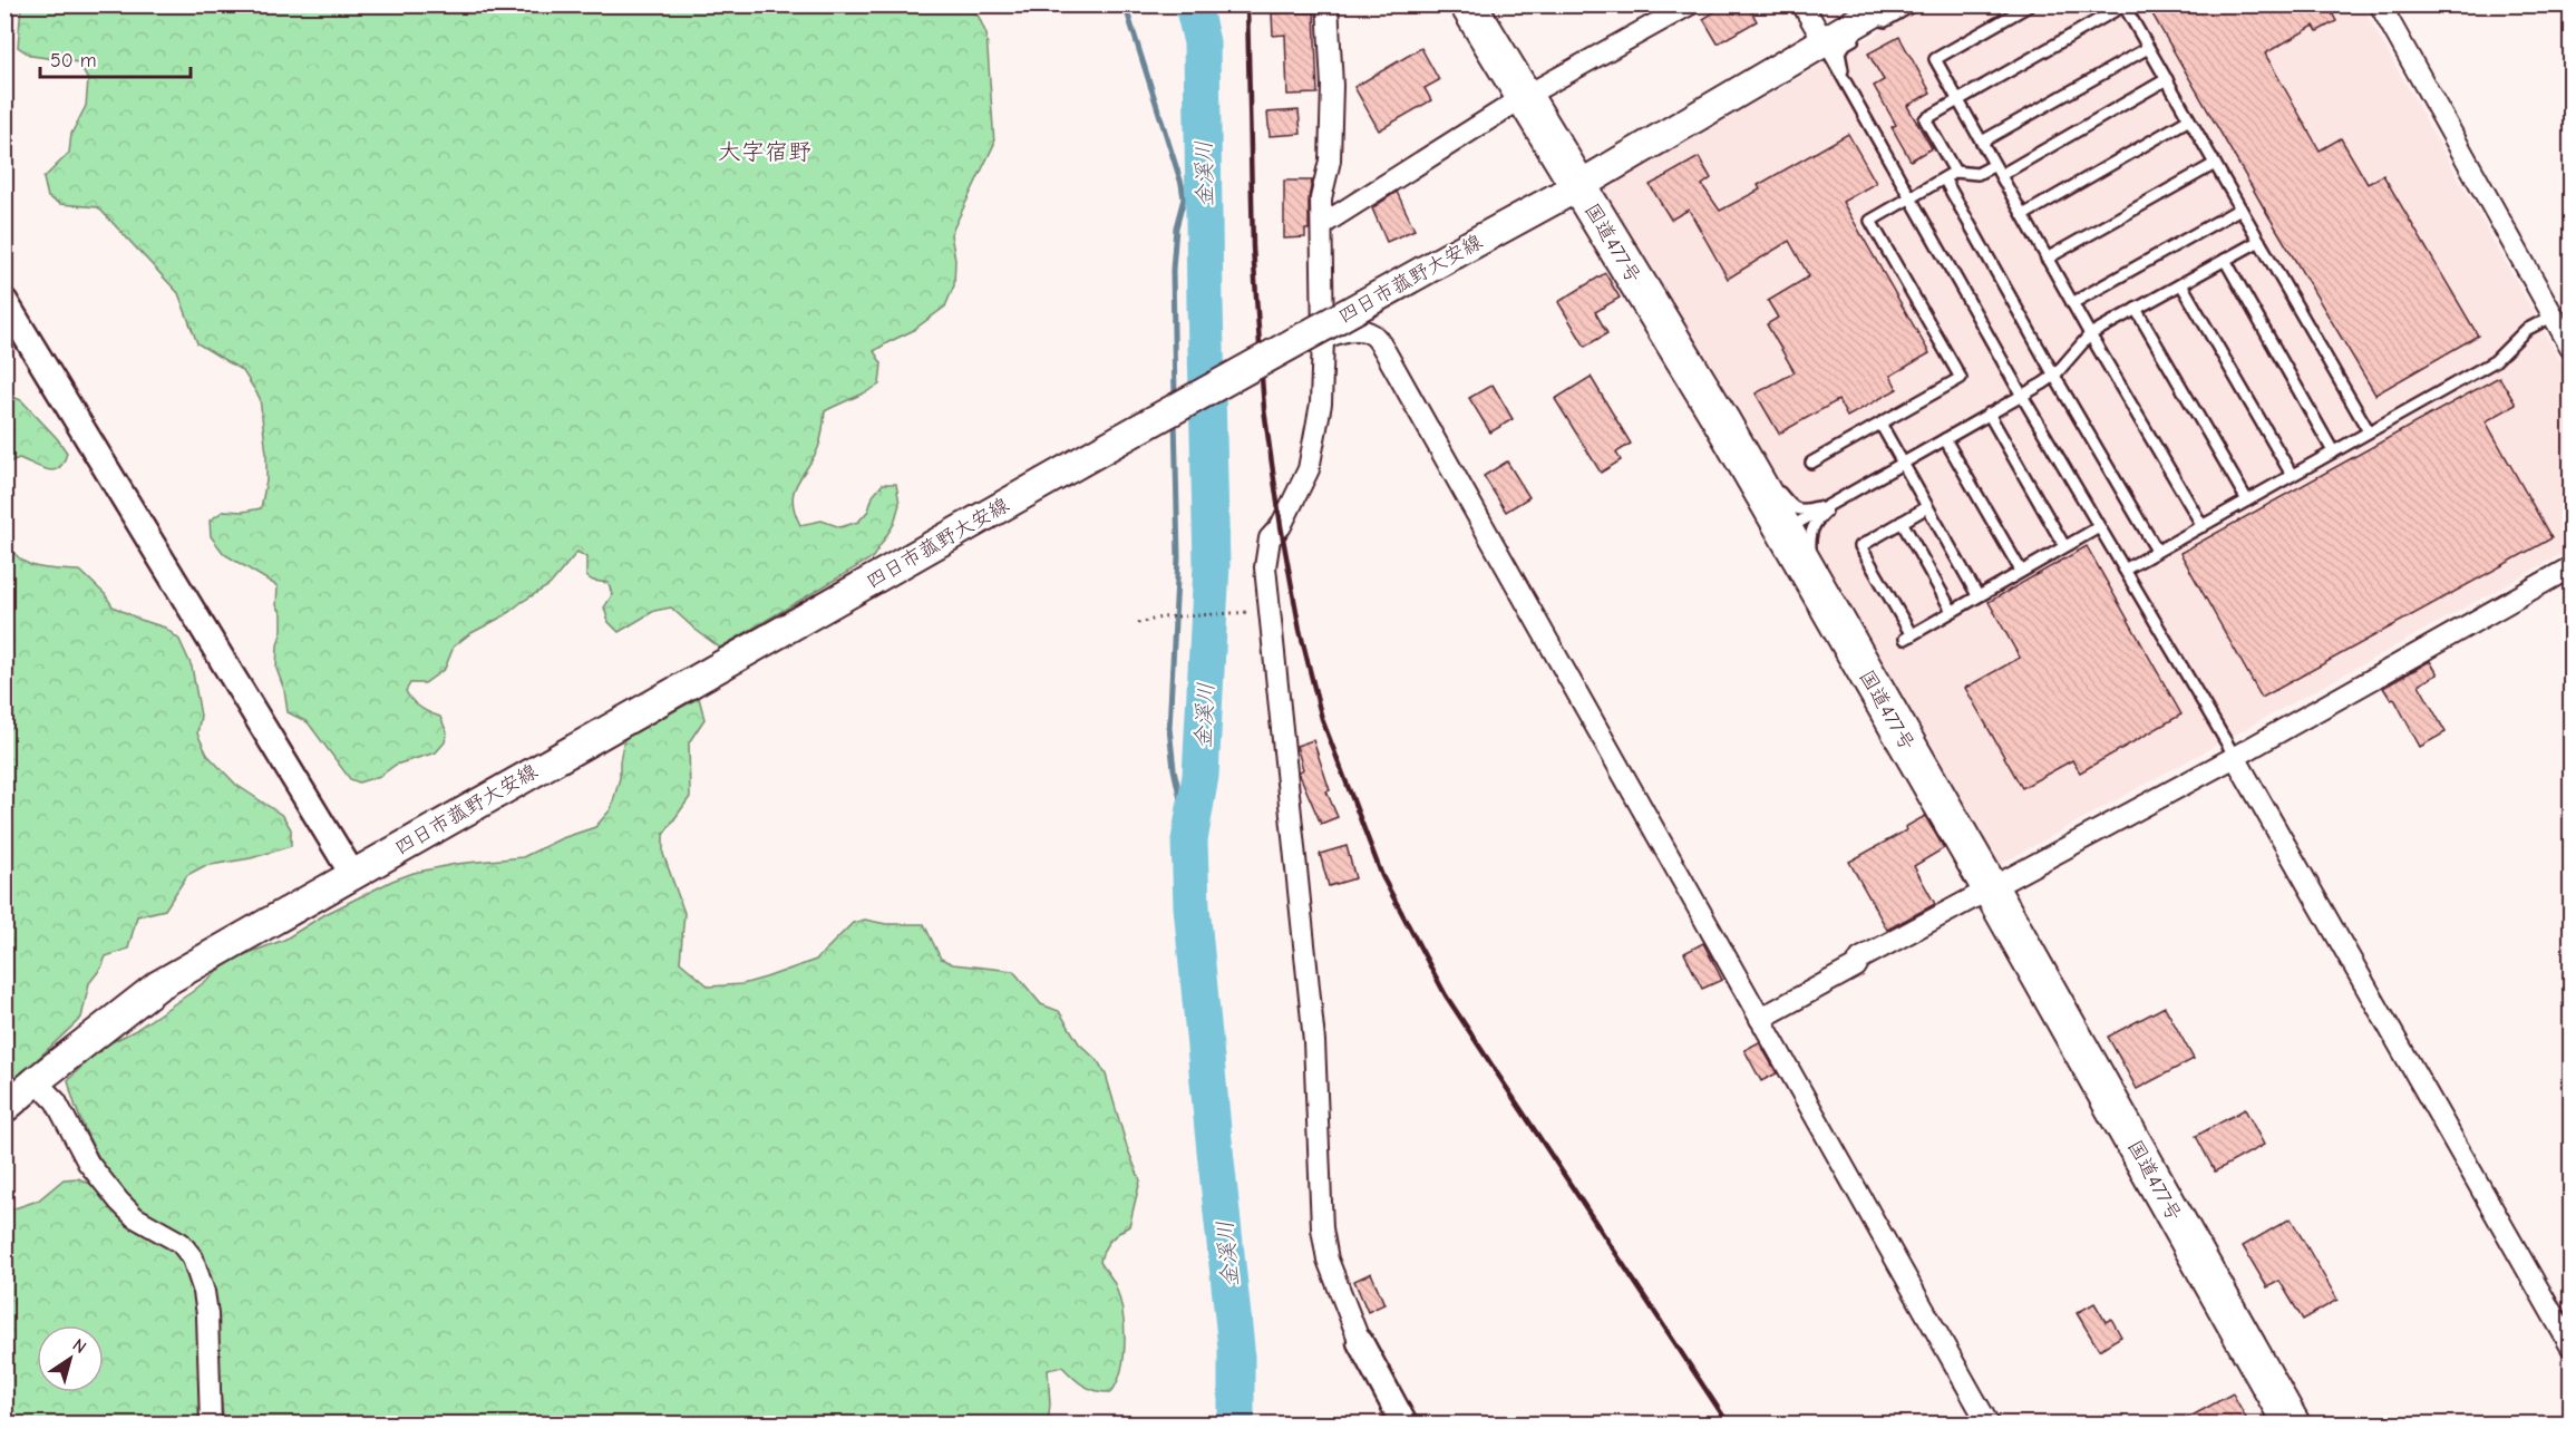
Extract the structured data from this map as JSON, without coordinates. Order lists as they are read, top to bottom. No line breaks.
{"streets":{"highway":["国道477号"],"main road":["四日市菰野大安線"]},"crossings":[["国道477号","四日市菰野大安線"]],"districts":["大字宿野"],"water":["金溪川"],"scale_bar":"50 m","north":"top right"}
